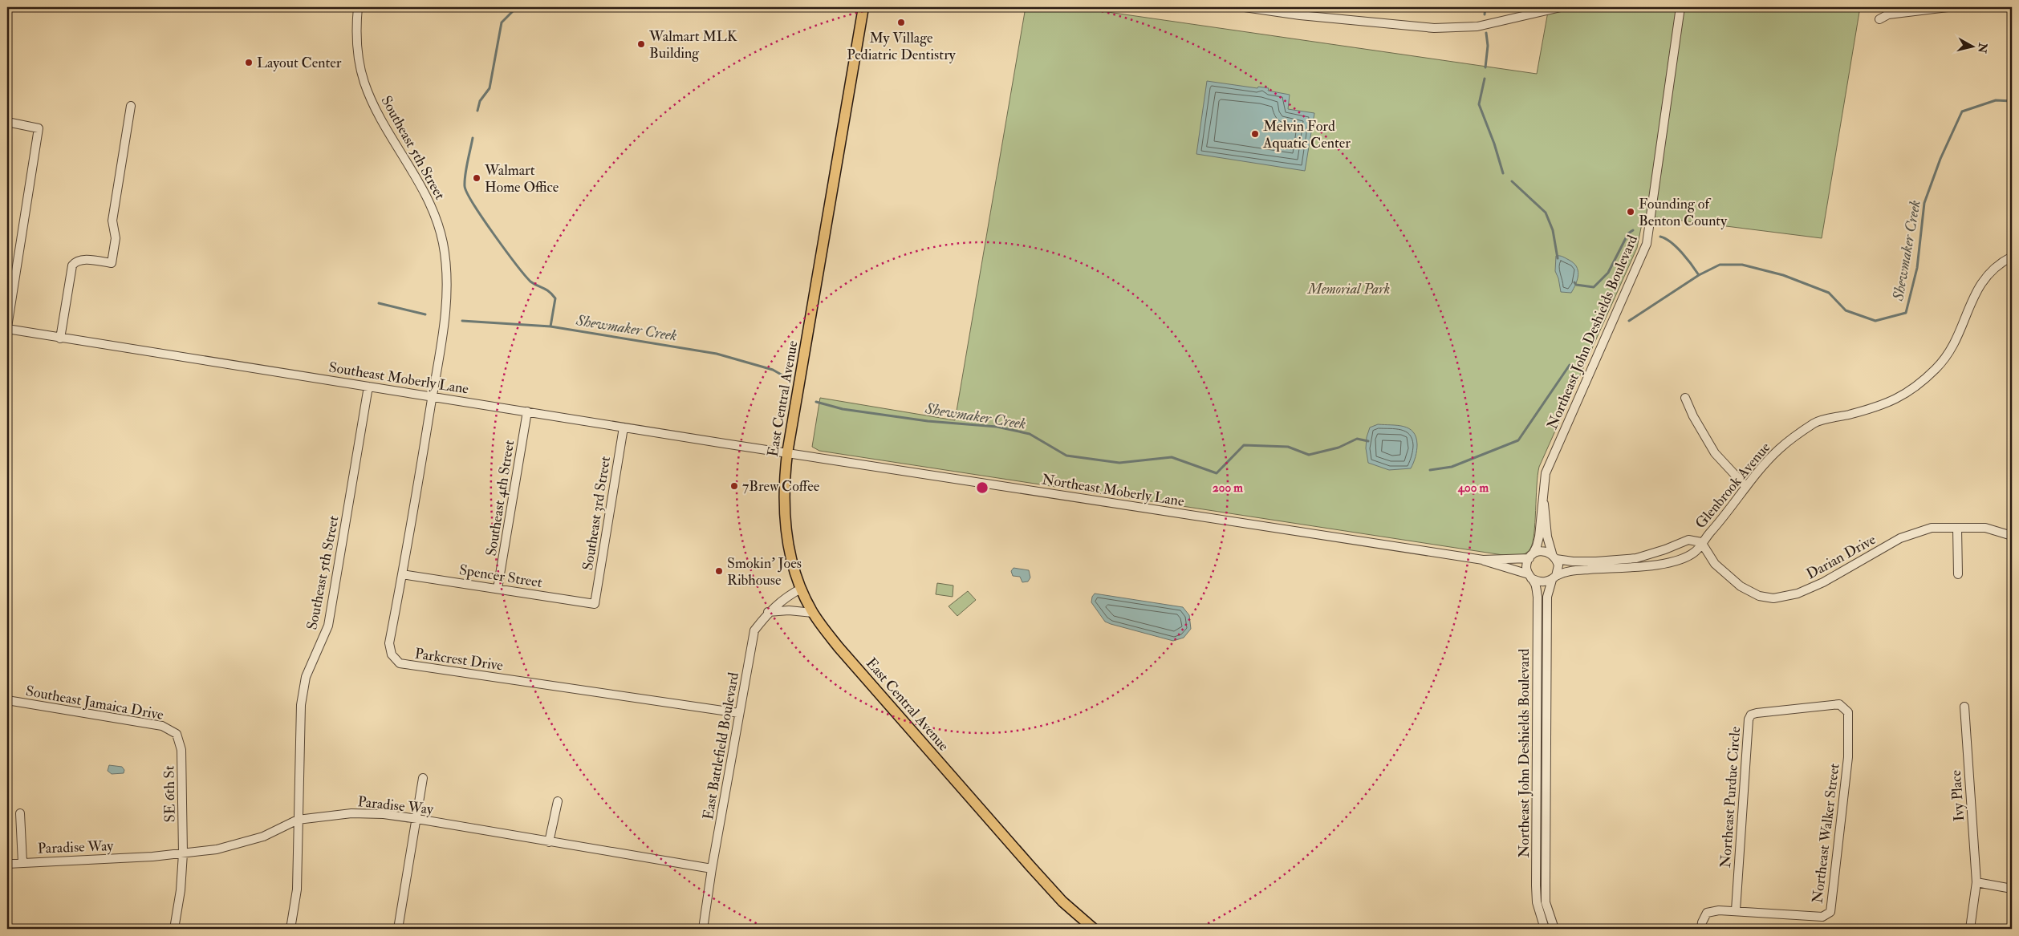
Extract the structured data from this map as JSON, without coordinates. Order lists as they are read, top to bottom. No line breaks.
{"streets":{"main road":["East Central Avenue"],"street":["Southeast 5th Street","Northeast John Deshields Boulevard","Southeast Moberly Lane","Glenbrook Avenue","Northeast Moberly Lane","Southeast 4th Street","Southeast 3rd Street","Darian Drive","Spencer Street","Parkcrest Drive","Southeast Jamaica Drive","East Battlefield Boulevard","SE 6th St","Ivy Place","Northeast Purdue Circle","Paradise Way","Northeast Walker Street"]},"crossings":[["Southeast 5th Street","Southeast Moberly Lane"],["Southeast 5th Street","Parkcrest Drive"],["Southeast 5th Street","Paradise Way"],["Northeast John Deshields Boulevard","Northeast Moberly Lane"],["Southeast Moberly Lane","East Central Avenue"],["Southeast Moberly Lane","Northeast Moberly Lane"],["Southeast Moberly Lane","Southeast 4th Street"],["Southeast Moberly Lane","Southeast 3rd Street"],["Southeast Moberly Lane","Parkcrest Drive"],["East Central Avenue","Northeast Moberly Lane"],["East Central Avenue","East Battlefield Boulevard"],["Glenbrook Avenue","Darian Drive"],["Southeast 4th Street","Spencer Street"],["Southeast 3rd Street","Spencer Street"],["Spencer Street","Parkcrest Drive"],["Parkcrest Drive","East Battlefield Boulevard"],["Southeast Jamaica Drive","SE 6th St"],["East Battlefield Boulevard","Paradise Way"],["SE 6th St","Paradise Way"],["Northeast Purdue Circle","Northeast Walker Street"]],"water":["Shewmaker Creek"],"parks":["Memorial Park"],"places":["My Village Pediatric Dentistry","Walmart MLK Building","Layout Center","Melvin Ford Aquatic Center","Walmart Home Office","Founding of Benton County","7Brew Coffee","Smokin' Joes Ribhouse"],"north":"right","rings":["200 m","400 m"]}
